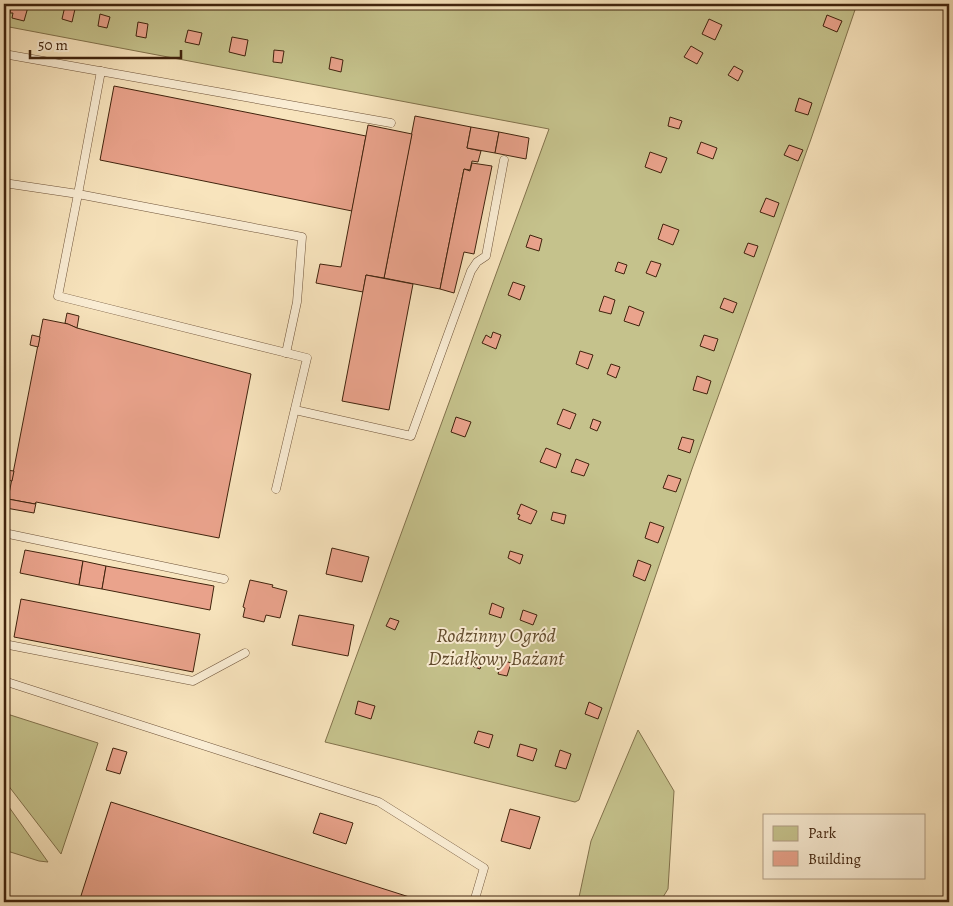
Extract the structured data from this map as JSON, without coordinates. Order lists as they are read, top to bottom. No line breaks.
{"parks":["Rodzinny Ogród Działkowy Bażant"],"legend":["Park","Building"],"scale_bar":"50 m"}
